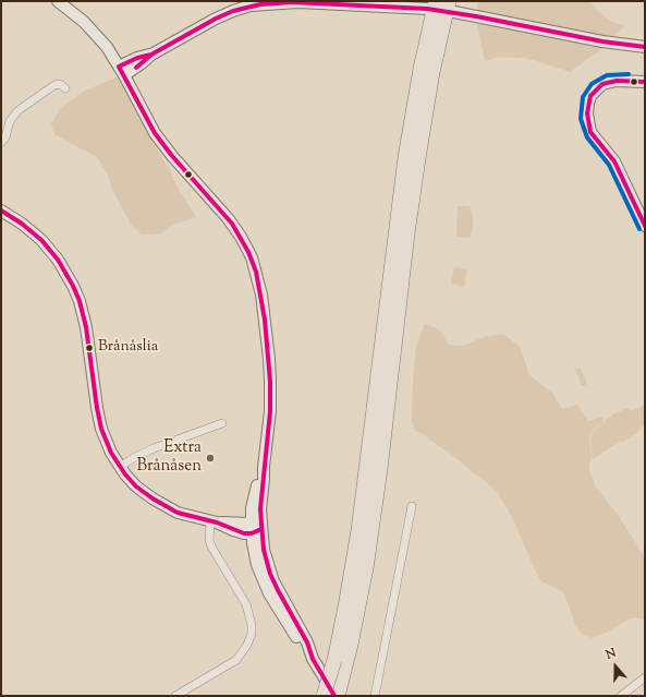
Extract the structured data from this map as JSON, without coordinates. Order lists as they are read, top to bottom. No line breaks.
{"places":["Brånåslia","Extra Brånåsen"],"north":"top"}
